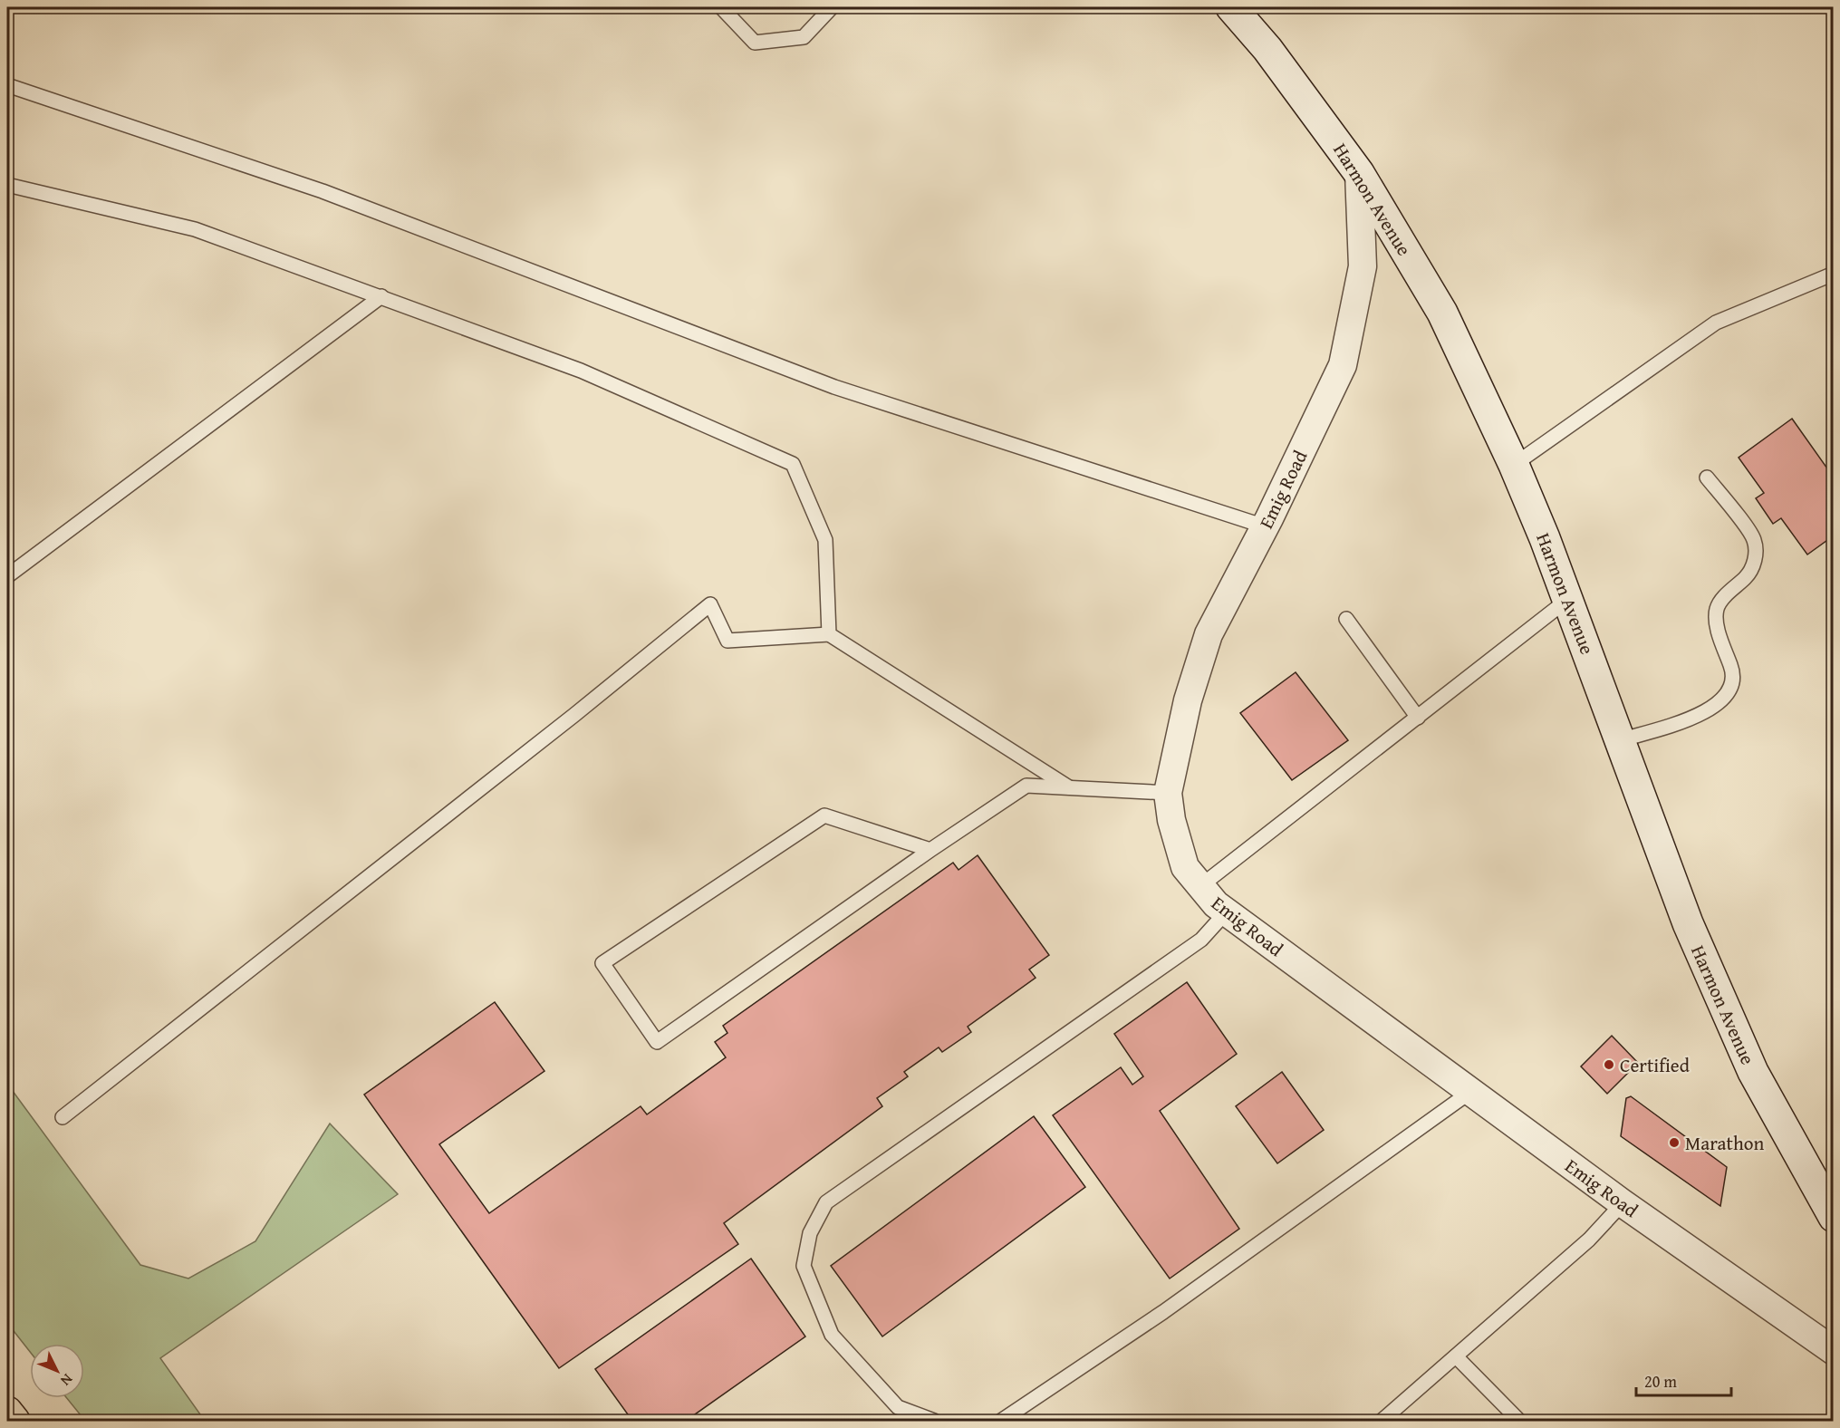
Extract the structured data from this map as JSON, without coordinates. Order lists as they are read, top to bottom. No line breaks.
{"streets":{"main road":["Harmon Avenue"],"street":["Emig Road"]},"crossings":[["Harmon Avenue","Emig Road"]],"places":["Certified","Marathon"],"scale_bar":"20 m","north":"bottom right"}
